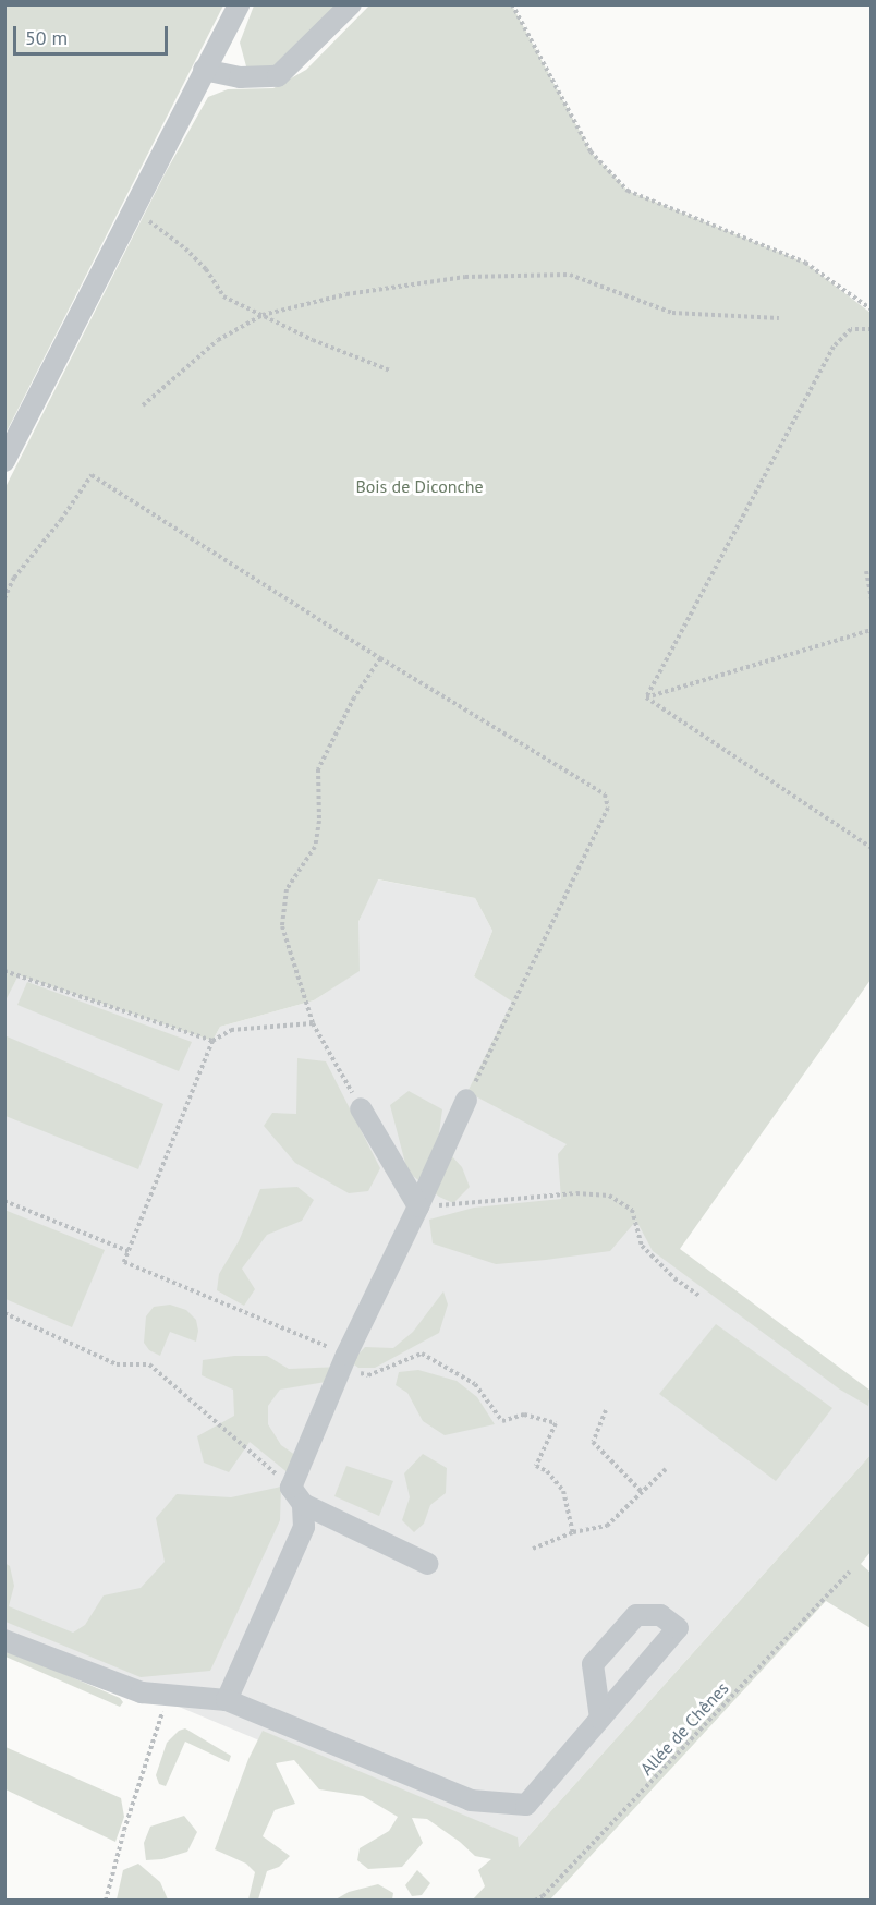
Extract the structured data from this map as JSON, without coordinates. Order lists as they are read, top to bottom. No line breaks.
{"streets":{"path":["Allée de Chênes"]},"parks":["Bois de Diconche"],"scale_bar":"50 m"}
